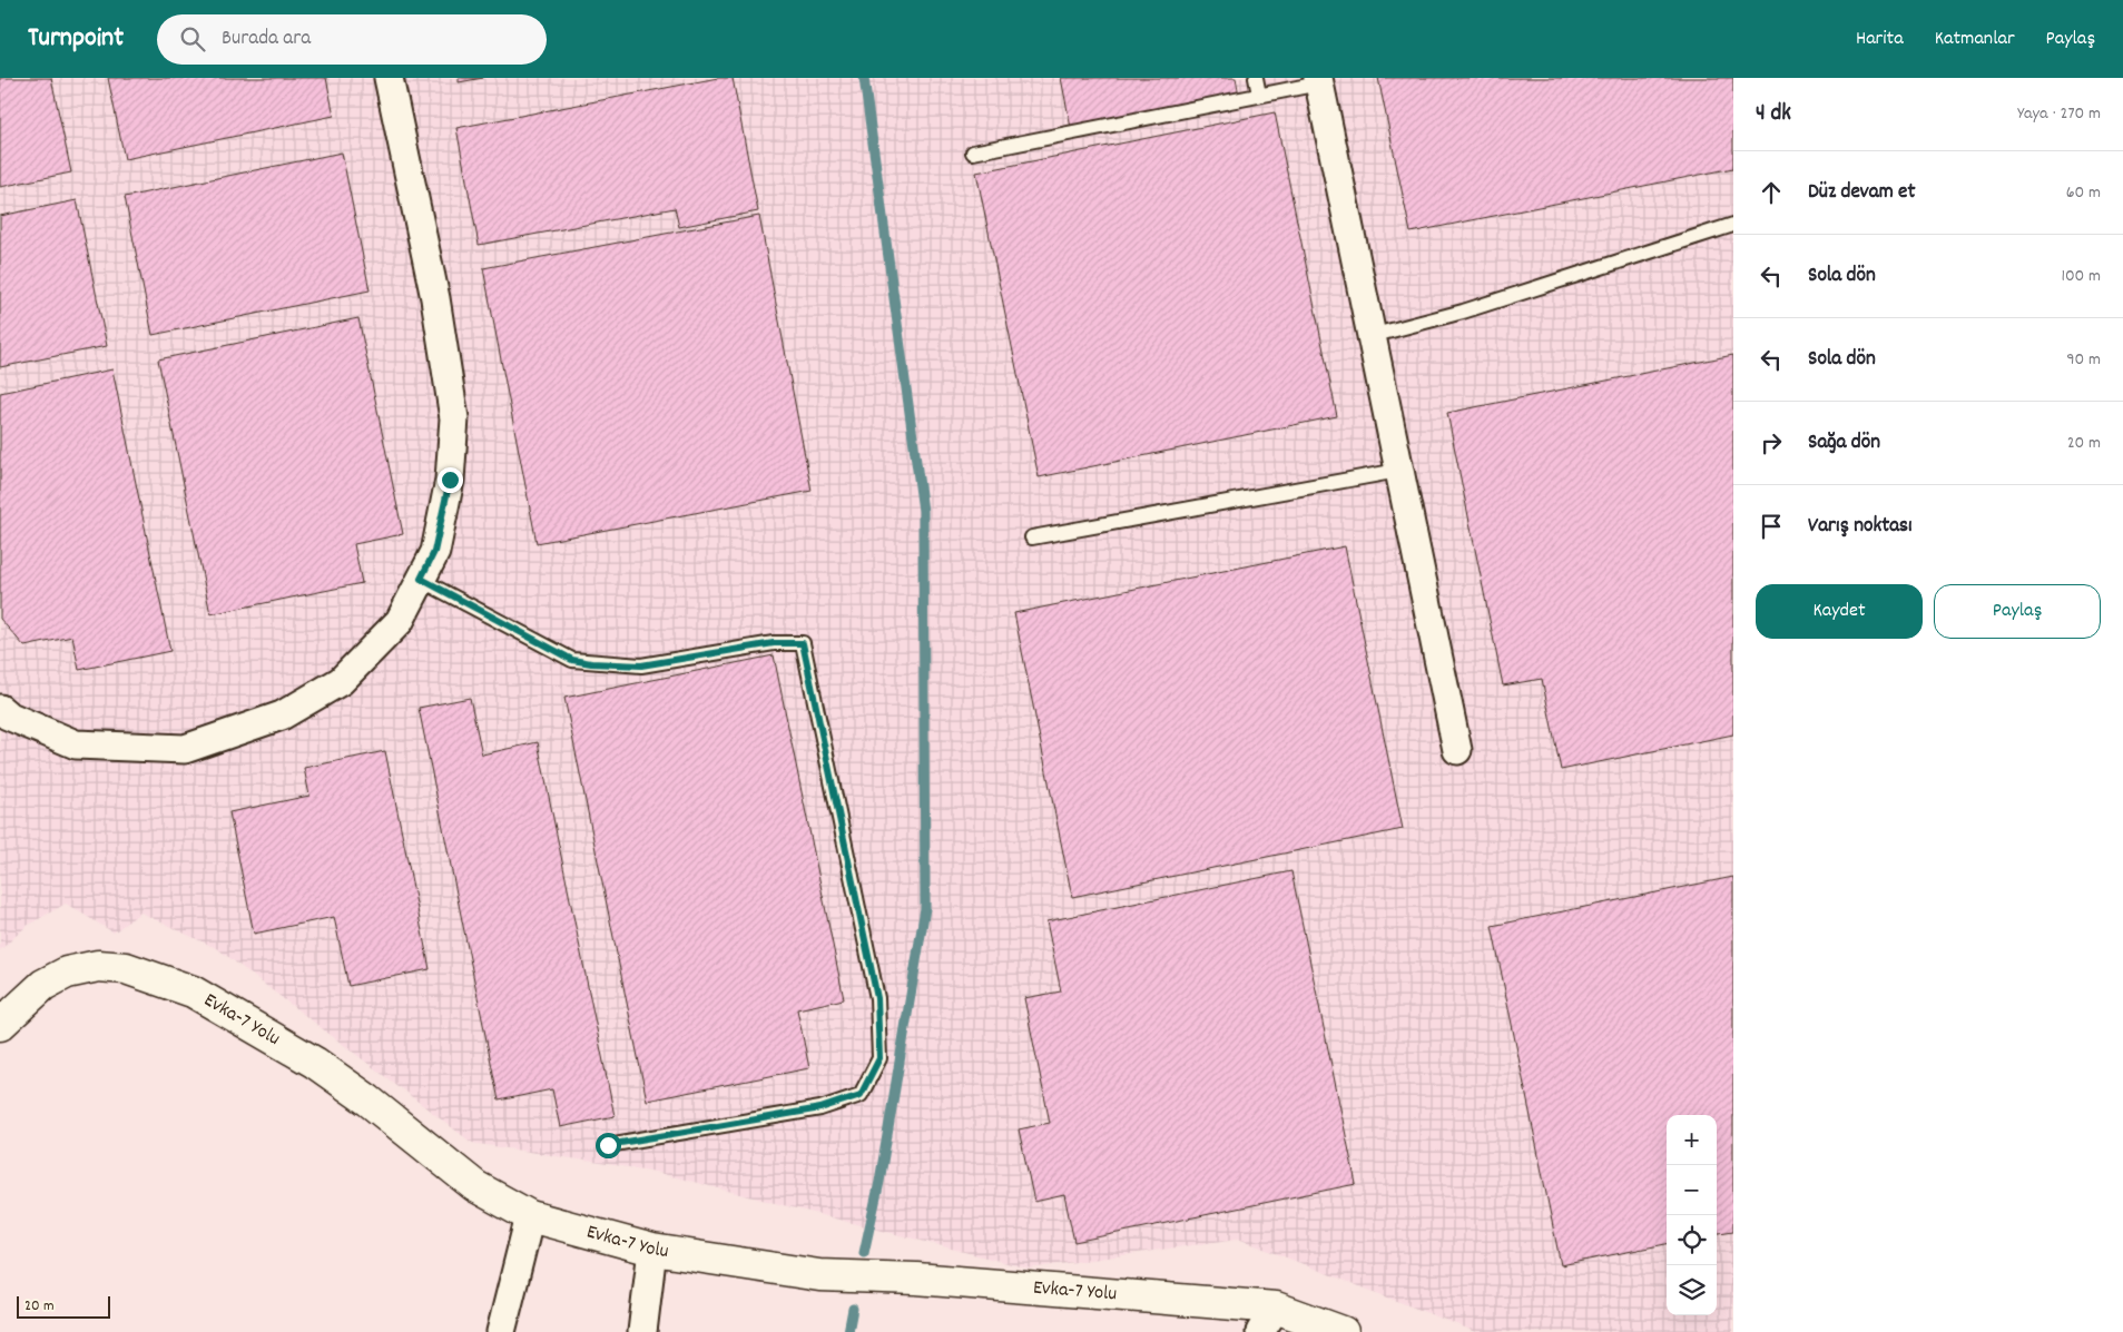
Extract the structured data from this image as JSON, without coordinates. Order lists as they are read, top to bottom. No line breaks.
{"streets":{"street":["Evka-7 Yolu"]},"scale_bar":"20 m","page":{"header":"Turnpoint","search":"Burada ara","nav":["Harita","Katmanlar","Paylaş"],"heading":["4 dk","Yaya · 270 m"],"list":[["Düz devam et","60 m"],["Sola dön","100 m"],["Sola dön","90 m"],["Sağa dön","20 m"],"Varış noktası"],"buttons":["Kaydet","Paylaş"],"map_buttons":["+","−"],"scale":"20 m"}}
